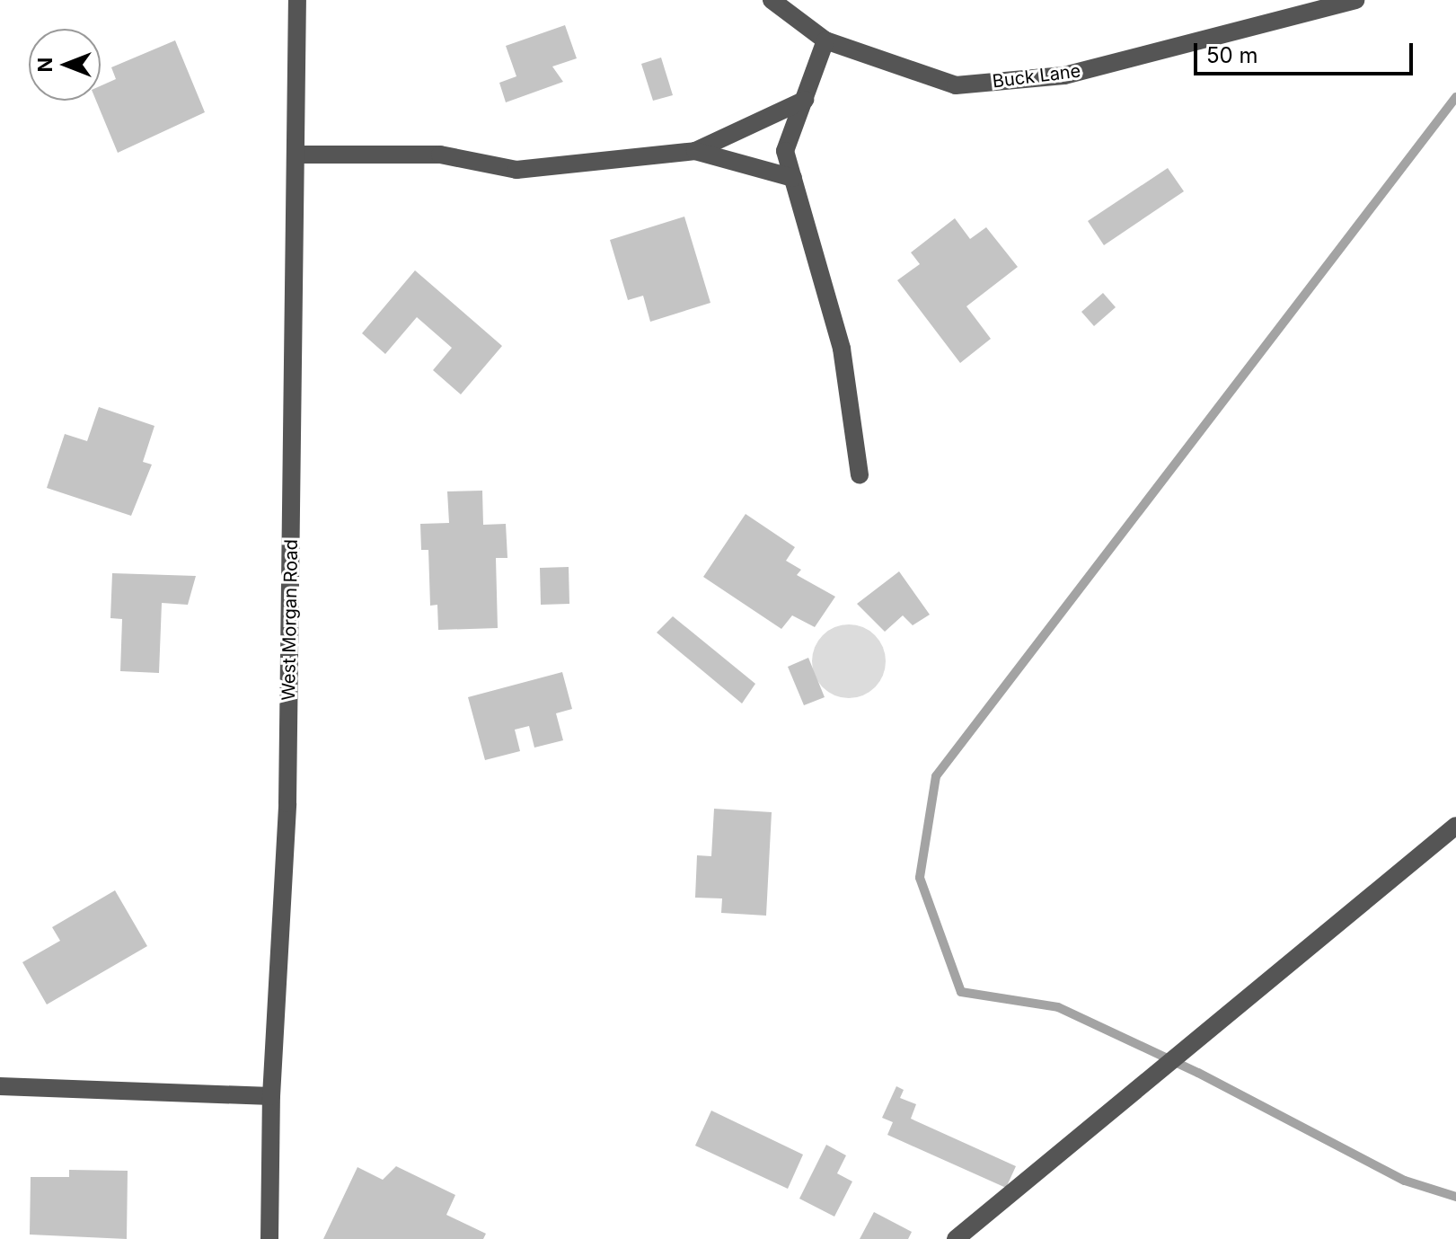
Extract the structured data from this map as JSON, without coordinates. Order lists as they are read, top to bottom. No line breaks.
{"streets":{"street":["Buck Lane","West Morgan Road"]},"scale_bar":"50 m","north":"left"}
